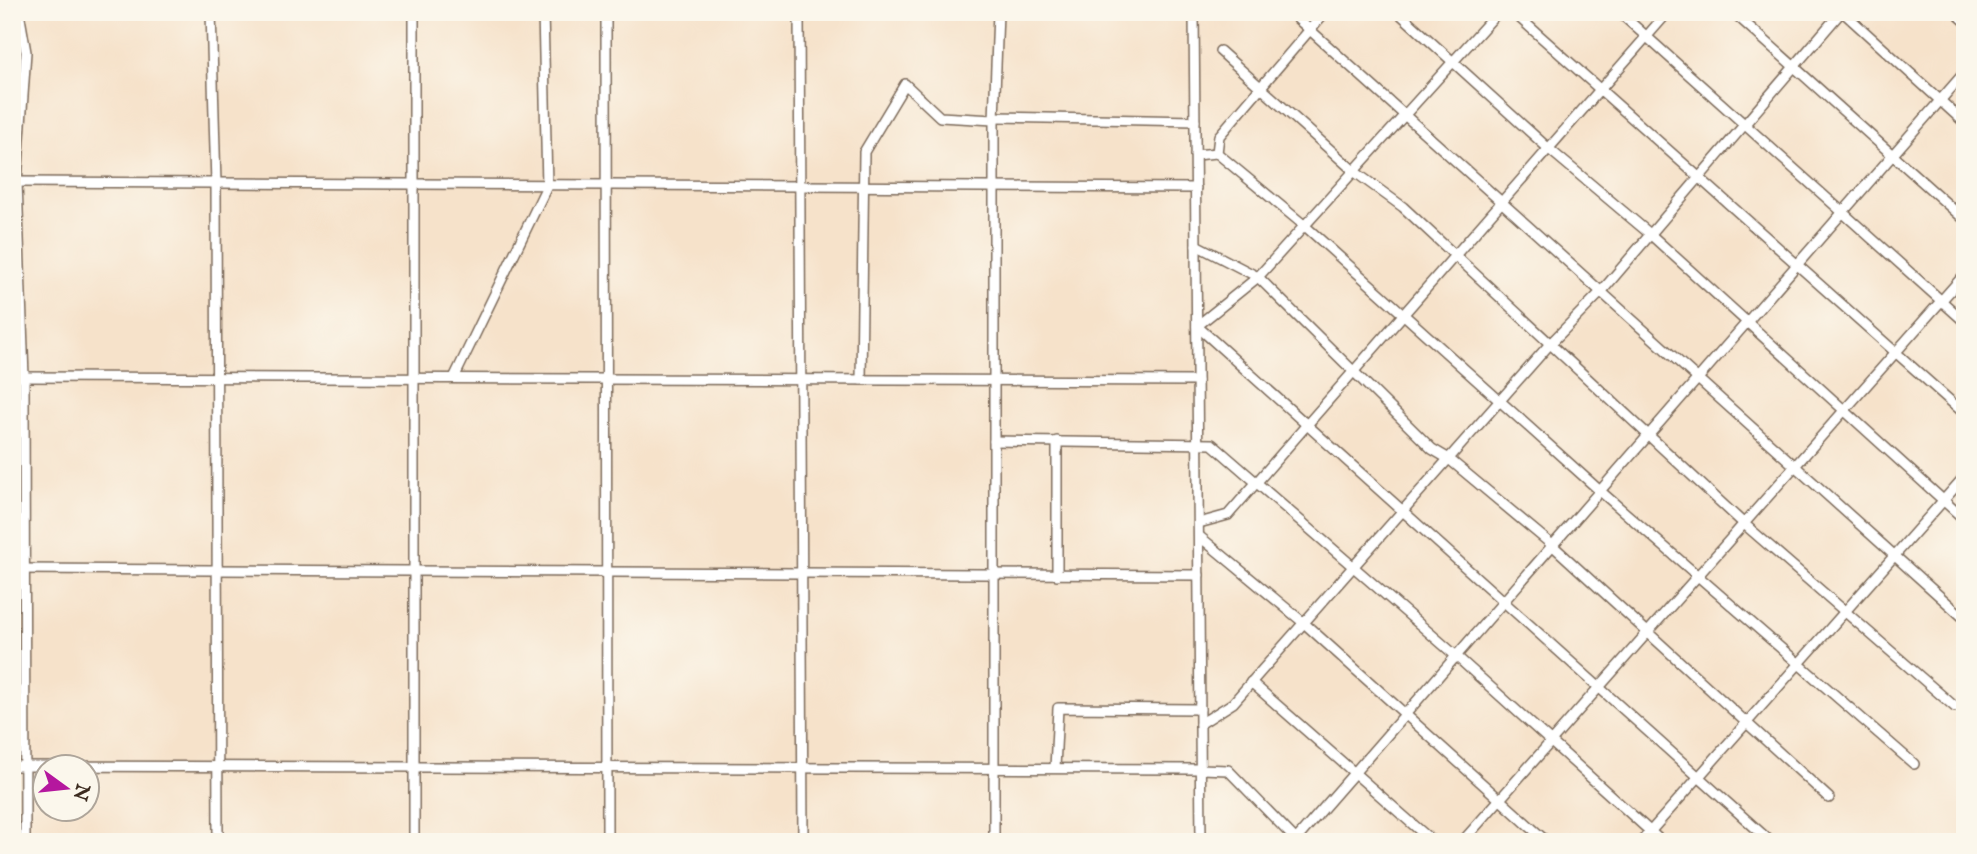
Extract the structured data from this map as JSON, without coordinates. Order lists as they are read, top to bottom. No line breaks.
{"north":"right"}
